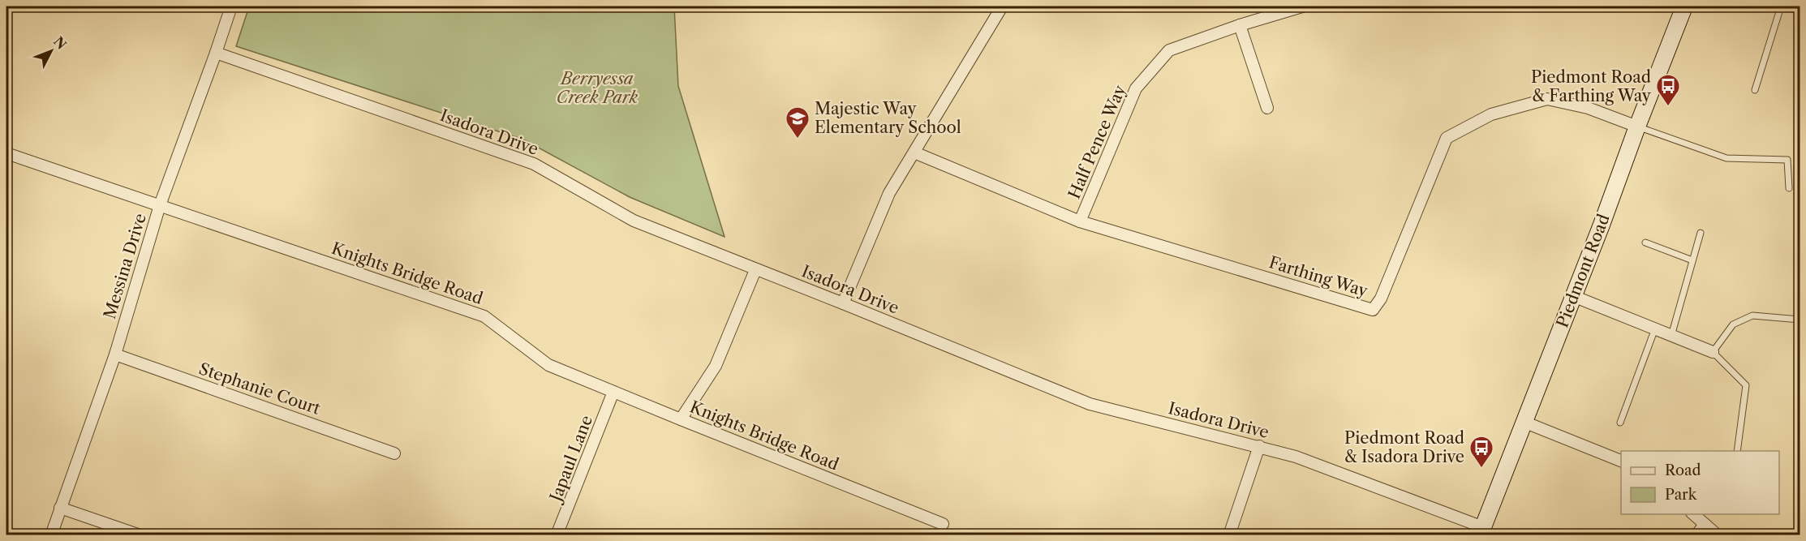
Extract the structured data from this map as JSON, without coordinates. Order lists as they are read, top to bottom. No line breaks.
{"streets":{"main road":["Piedmont Road"],"street":["Isadora Drive","Half Pence Way","Messina Drive","Knights Bridge Road","Farthing Way","Stephanie Court","Japaul Lane"]},"crossings":[["Isadora Drive","Messina Drive"],["Isadora Drive","Piedmont Road"],["Half Pence Way","Farthing Way"],["Messina Drive","Knights Bridge Road"],["Messina Drive","Stephanie Court"],["Piedmont Road","Farthing Way"],["Knights Bridge Road","Japaul Lane"]],"parks":["Berryessa Creek Park"],"places":{"bus stop":["Piedmont Road & Farthing Way","Piedmont Road & Isadora Drive"],"school or university":["Majestic Way Elementary School"]},"legend":["Road","Park"],"north":"top right"}
